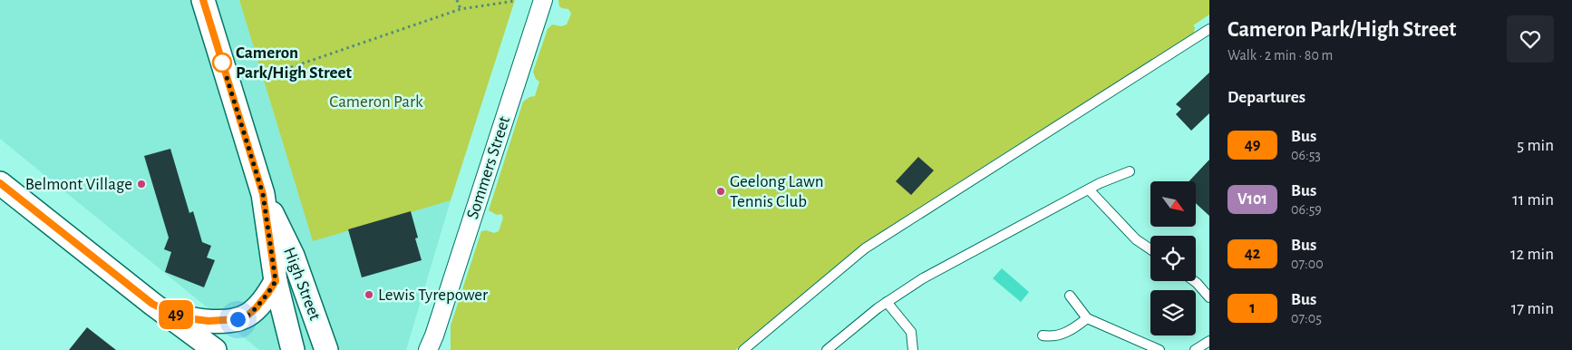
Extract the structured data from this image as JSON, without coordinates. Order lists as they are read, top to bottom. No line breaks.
{"streets":{"street":["Sommers Street","High Street"]},"parks":["Cameron Park"],"places":["Cameron Park/High Street","Belmont Village","Geelong Lawn Tennis Club","Lewis Tyrepower"],"lines":["bus line 49"],"north":"bottom right","page":{"on_map":"49","heading":[["Cameron Park/High Street","Walk · 2 min · 80 m"],"Departures"],"list":[{"mark":"49","name":"Bus","note":"06:53","value":"5 min"},{"mark":"V101","name":"Bus","note":"06:59","value":"11 min"},{"mark":"42","name":"Bus","note":"07:00","value":"12 min"},{"mark":"1","name":"Bus","note":"07:05","value":"17 min"}]}}
